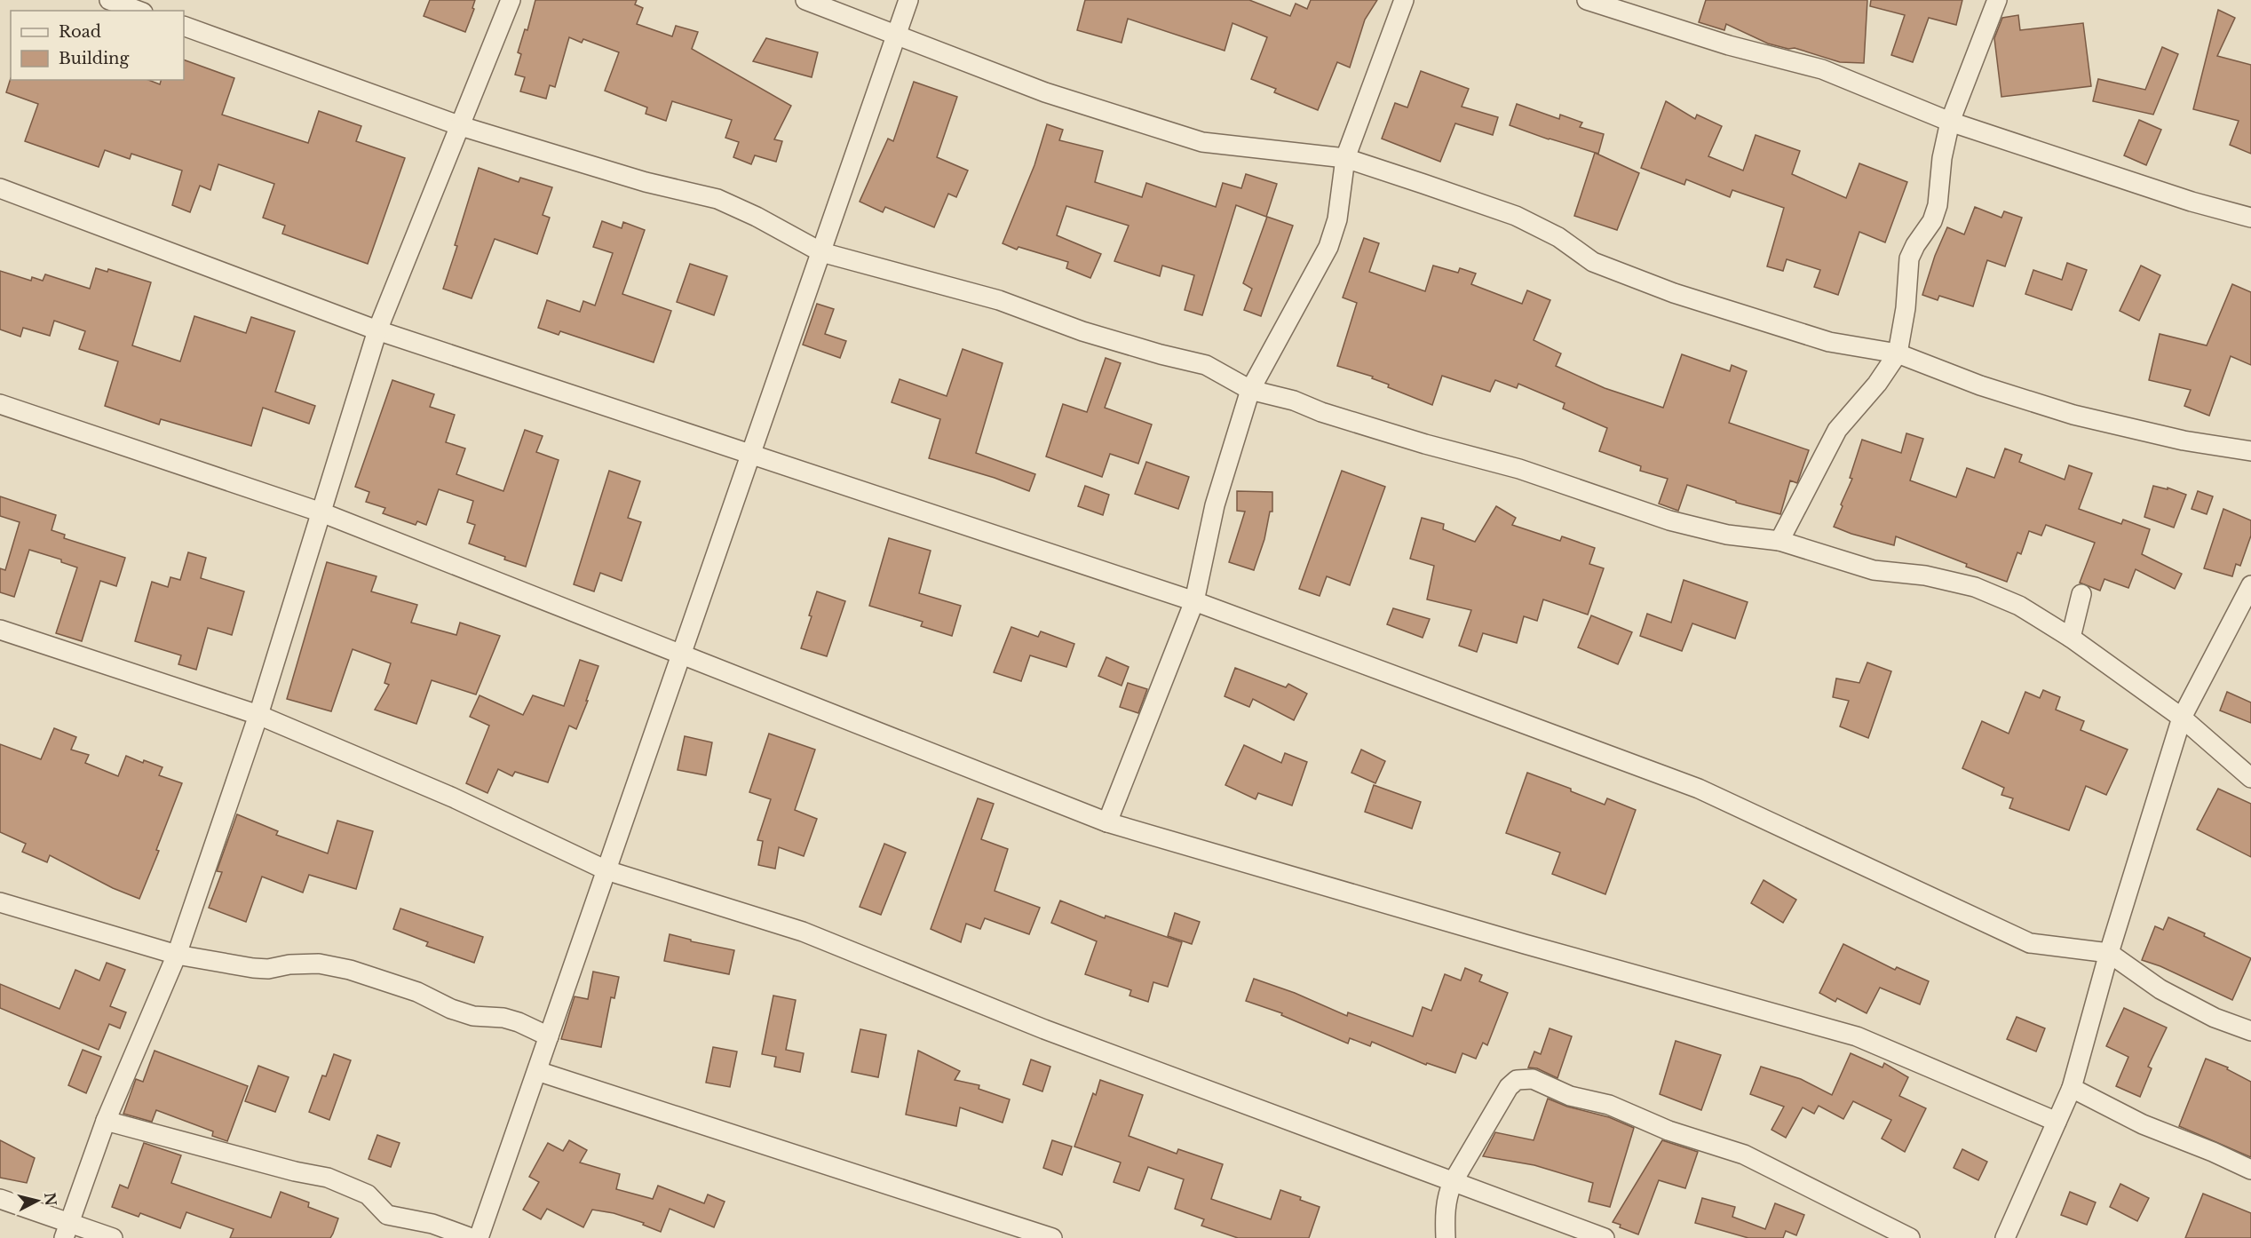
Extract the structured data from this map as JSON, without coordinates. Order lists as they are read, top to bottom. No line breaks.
{"legend":["Road","Building"],"north":"right"}
